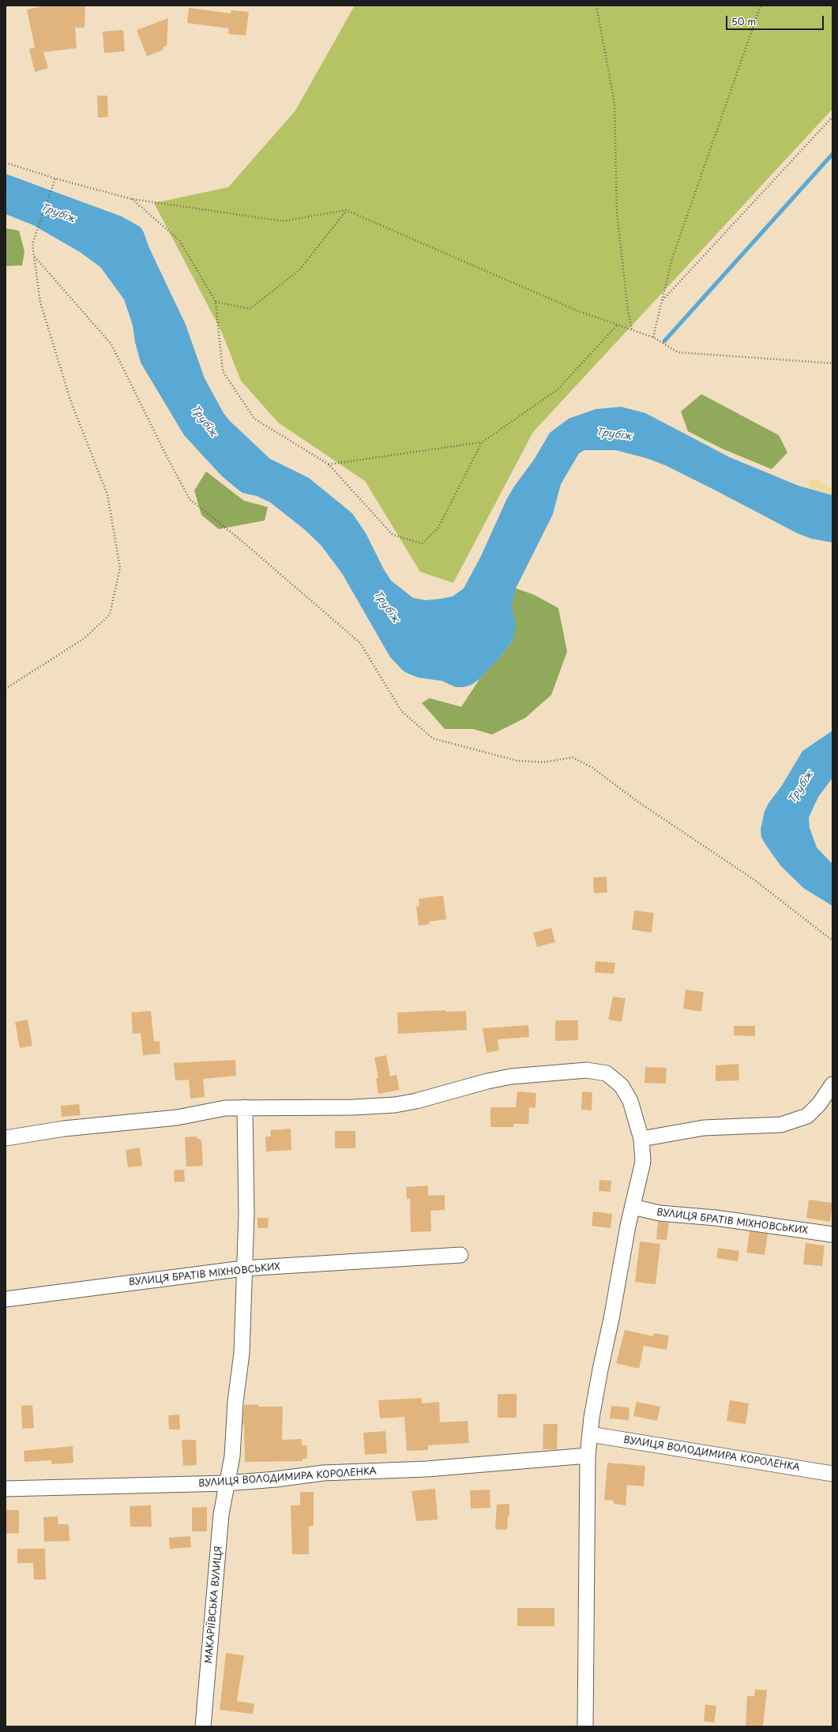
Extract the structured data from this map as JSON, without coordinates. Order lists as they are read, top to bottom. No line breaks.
{"streets":{"street":["ВУЛИЦЯ БРАТІВ МІХНОВСЬКИХ","ВУЛИЦЯ ВОЛОДИМИРА КОРОЛЕНКА","МАКАРІЇВСЬКА ВУЛИЦЯ"]},"crossings":[["ВУЛИЦЯ БРАТІВ МІХНОВСЬКИХ","МАКАРІЇВСЬКА ВУЛИЦЯ"],["ВУЛИЦЯ ВОЛОДИМИРА КОРОЛЕНКА","МАКАРІЇВСЬКА ВУЛИЦЯ"]],"water":["Трубіж"],"scale_bar":"50 m"}
